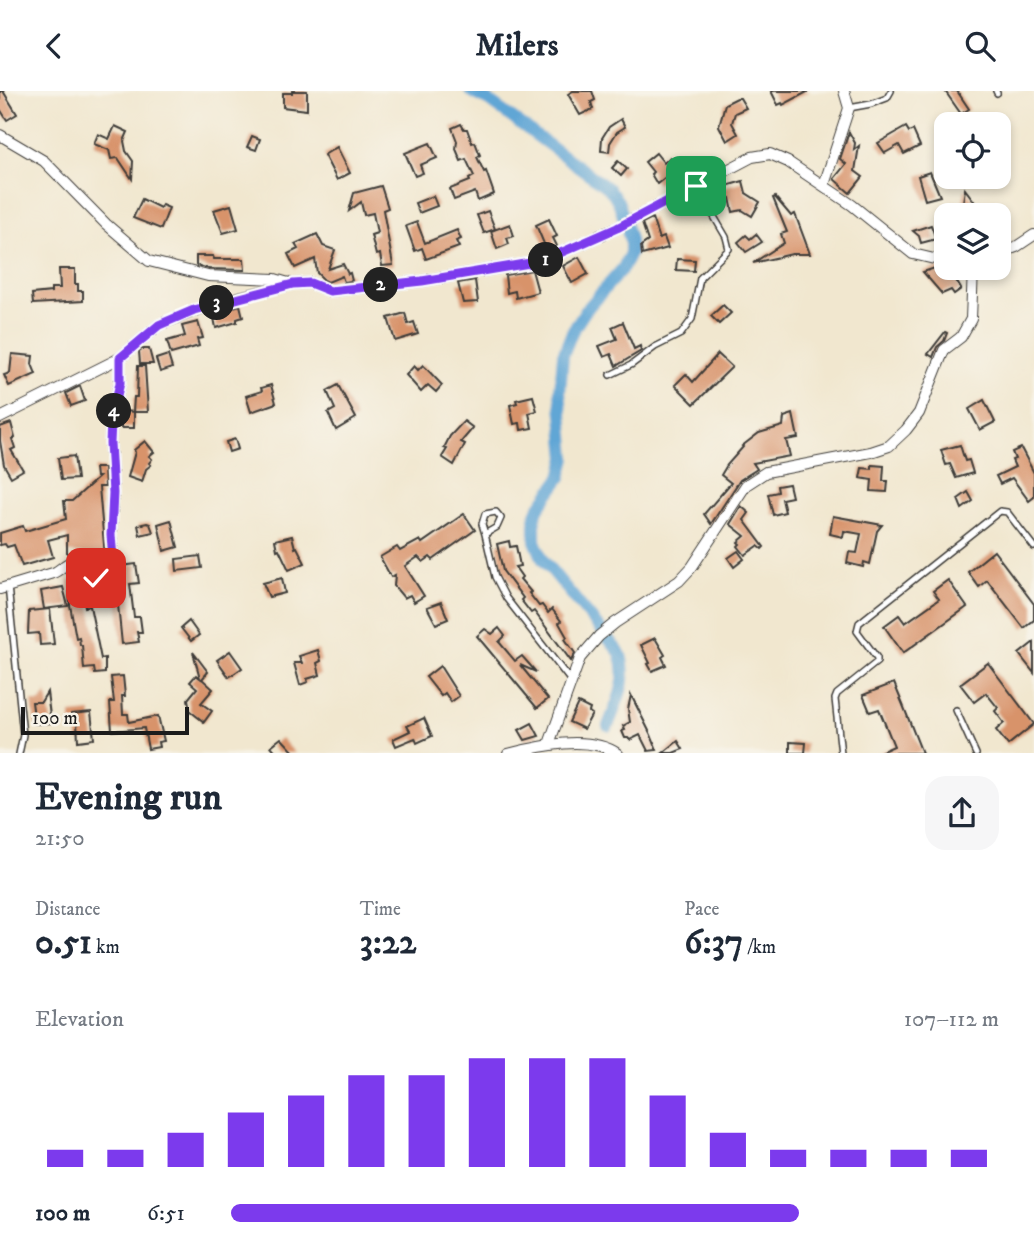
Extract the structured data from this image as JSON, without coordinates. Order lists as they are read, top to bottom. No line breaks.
{"scale_bar":"100 m","page":{"header":"Milers","pins":["1","2","3","4"],"scale":"100 m","heading":["Evening run","21:50"],"stats":[["Distance","0.51 km"],["Time","3:22"],["Pace","6:37 /km"]],"chart":["Elevation","107–112 m"],"list":[{"name":"100 m","note":"6:51"}]}}
